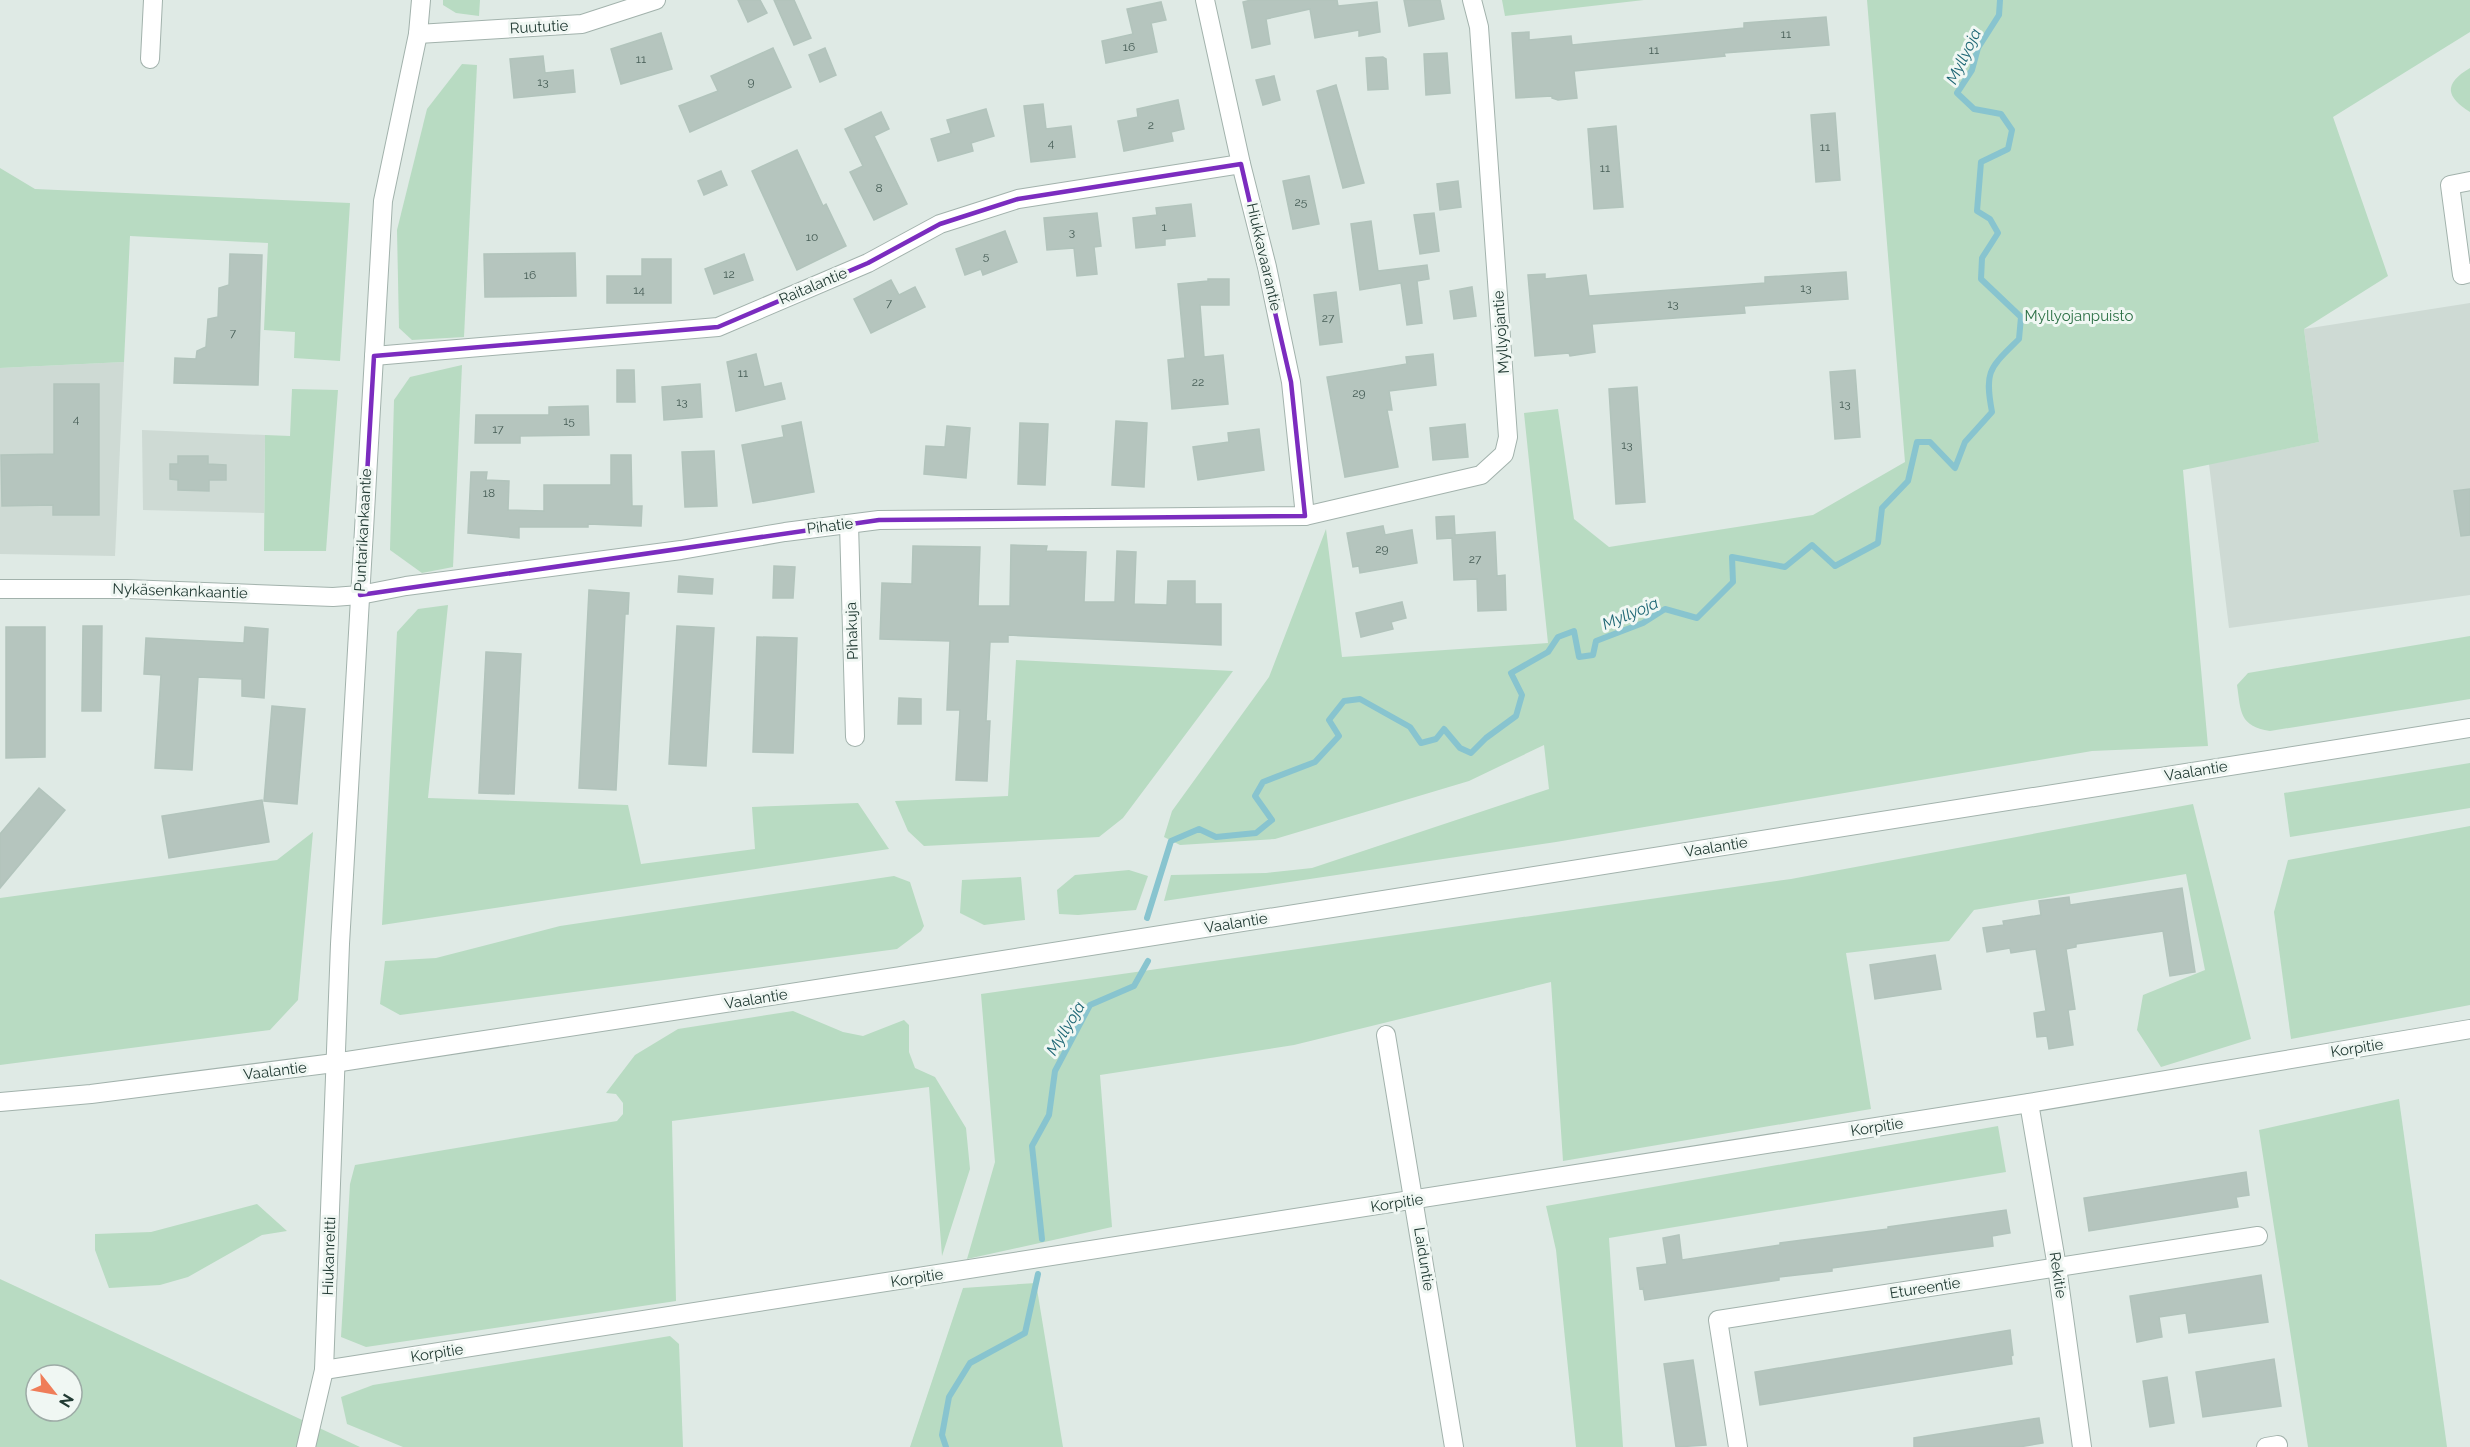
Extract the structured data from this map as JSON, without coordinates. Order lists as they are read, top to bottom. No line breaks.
{"streets":{"street":["Ruututie","Hiukkavaarantie","Raitalantie","Myllyojantie","Pihatie","Puntarikankaantie","Nykäsenkankaantie","Pihakuja","Vaalantie","Korpitie","Hiukanreitti","Laiduntie","Rekitie","Etureentie"]},"crossings":[["Ruututie","Puntarikankaantie"],["Hiukkavaarantie","Raitalantie"],["Hiukkavaarantie","Myllyojantie"],["Hiukkavaarantie","Pihatie"],["Raitalantie","Puntarikankaantie"],["Myllyojantie","Pihatie"],["Pihatie","Puntarikankaantie"],["Pihatie","Nykäsenkankaantie"],["Pihatie","Pihakuja"],["Puntarikankaantie","Nykäsenkankaantie"],["Puntarikankaantie","Vaalantie"],["Puntarikankaantie","Hiukanreitti"],["Vaalantie","Hiukanreitti"],["Korpitie","Hiukanreitti"],["Korpitie","Laiduntie"],["Korpitie","Rekitie"],["Rekitie","Etureentie"]],"water":["Myllyoja"],"parks":["Myllyojanpuisto"],"house_numbers":["11","16","11","11","13","9","2","4","11","11","8","25","1","3","10","5","12","16","13","14","7","13","27","7","11","22","29","13","13","4","15","17","13","18","29","27"],"north":"bottom right"}
